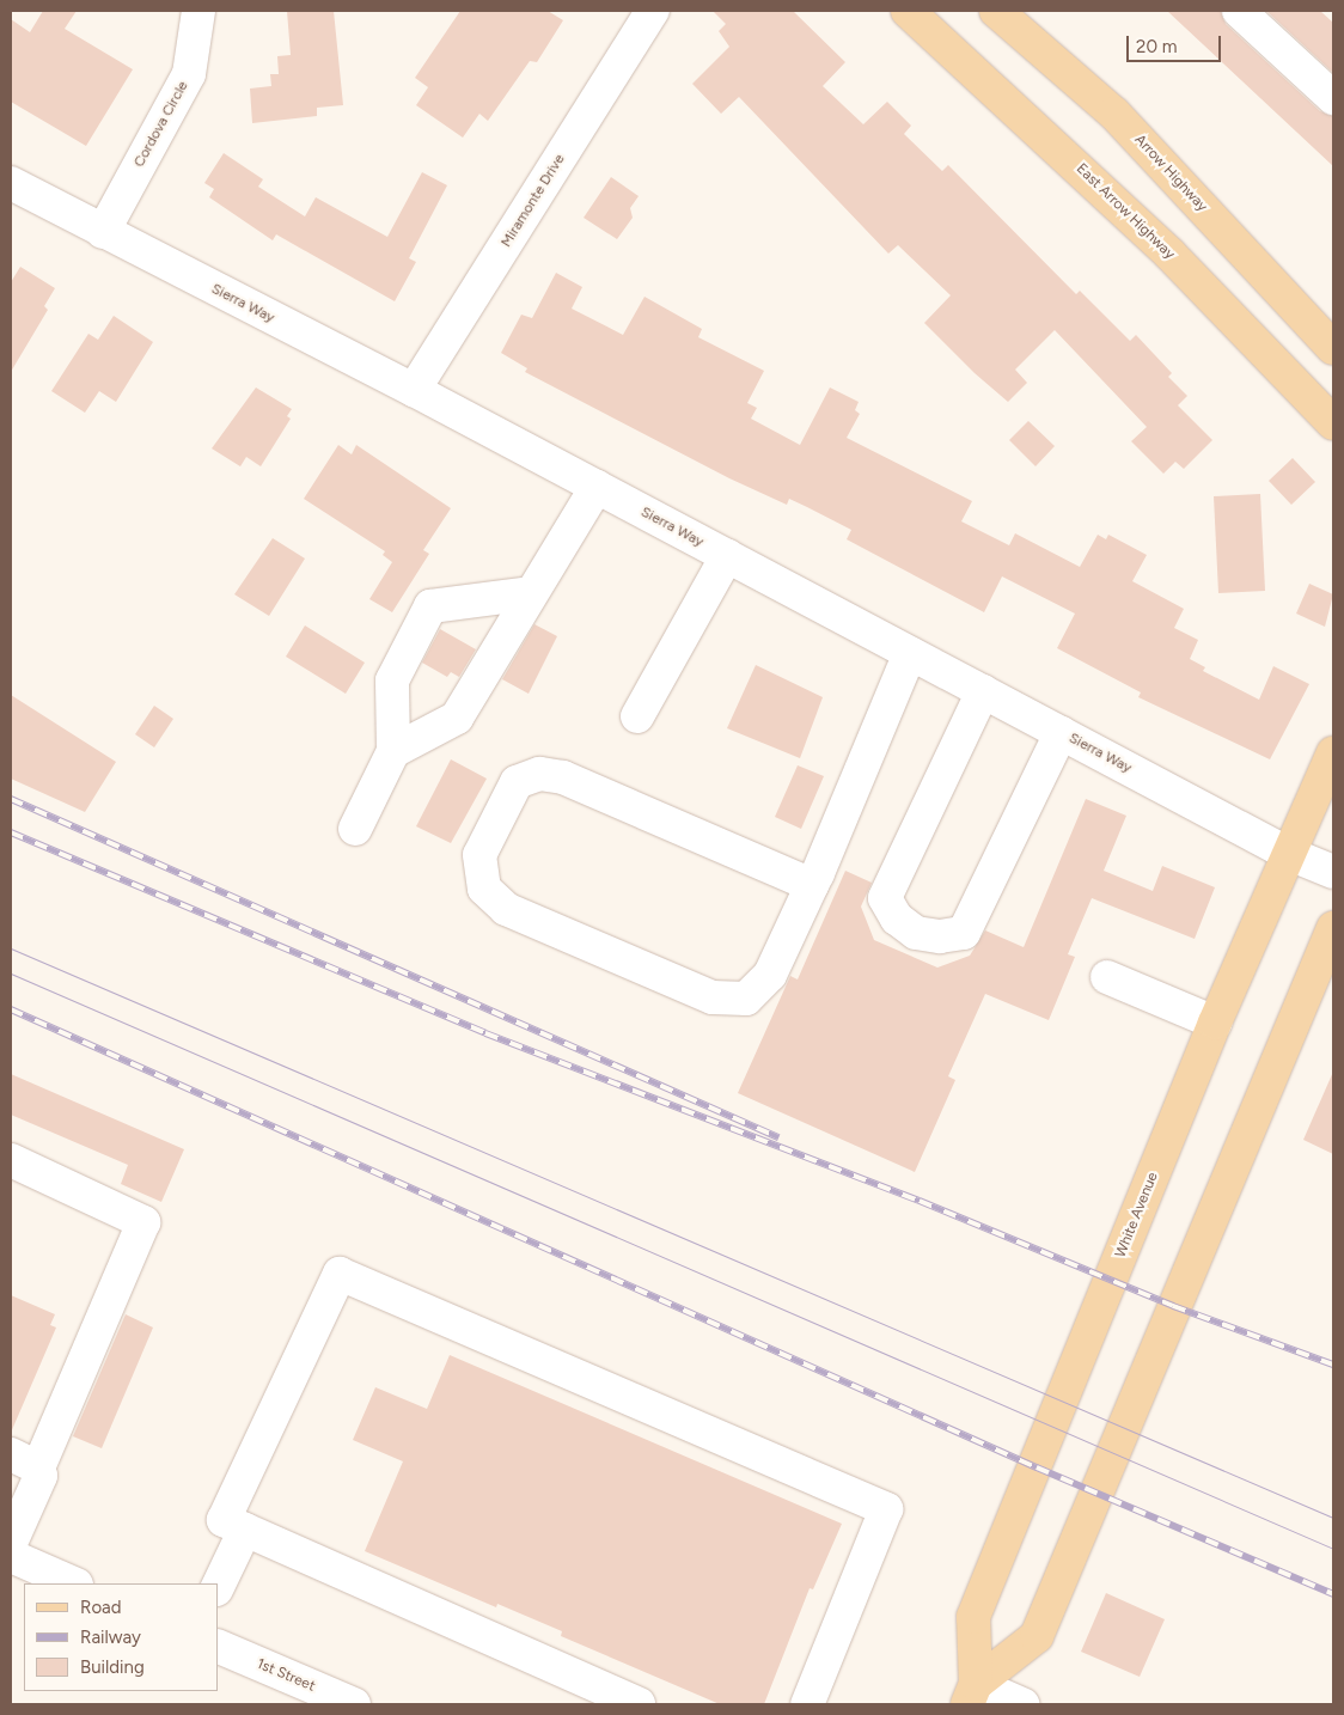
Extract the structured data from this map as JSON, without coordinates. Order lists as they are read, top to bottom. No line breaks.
{"streets":{"main road":["Arrow Highway","East Arrow Highway","White Avenue"],"street":["Cordova Circle","Miramonte Drive","Sierra Way","1st Street"]},"crossings":[["Cordova Circle","Sierra Way"],["Miramonte Drive","Sierra Way"],["Sierra Way","White Avenue"]],"legend":["Road","Railway","Building"],"scale_bar":"20 m"}
